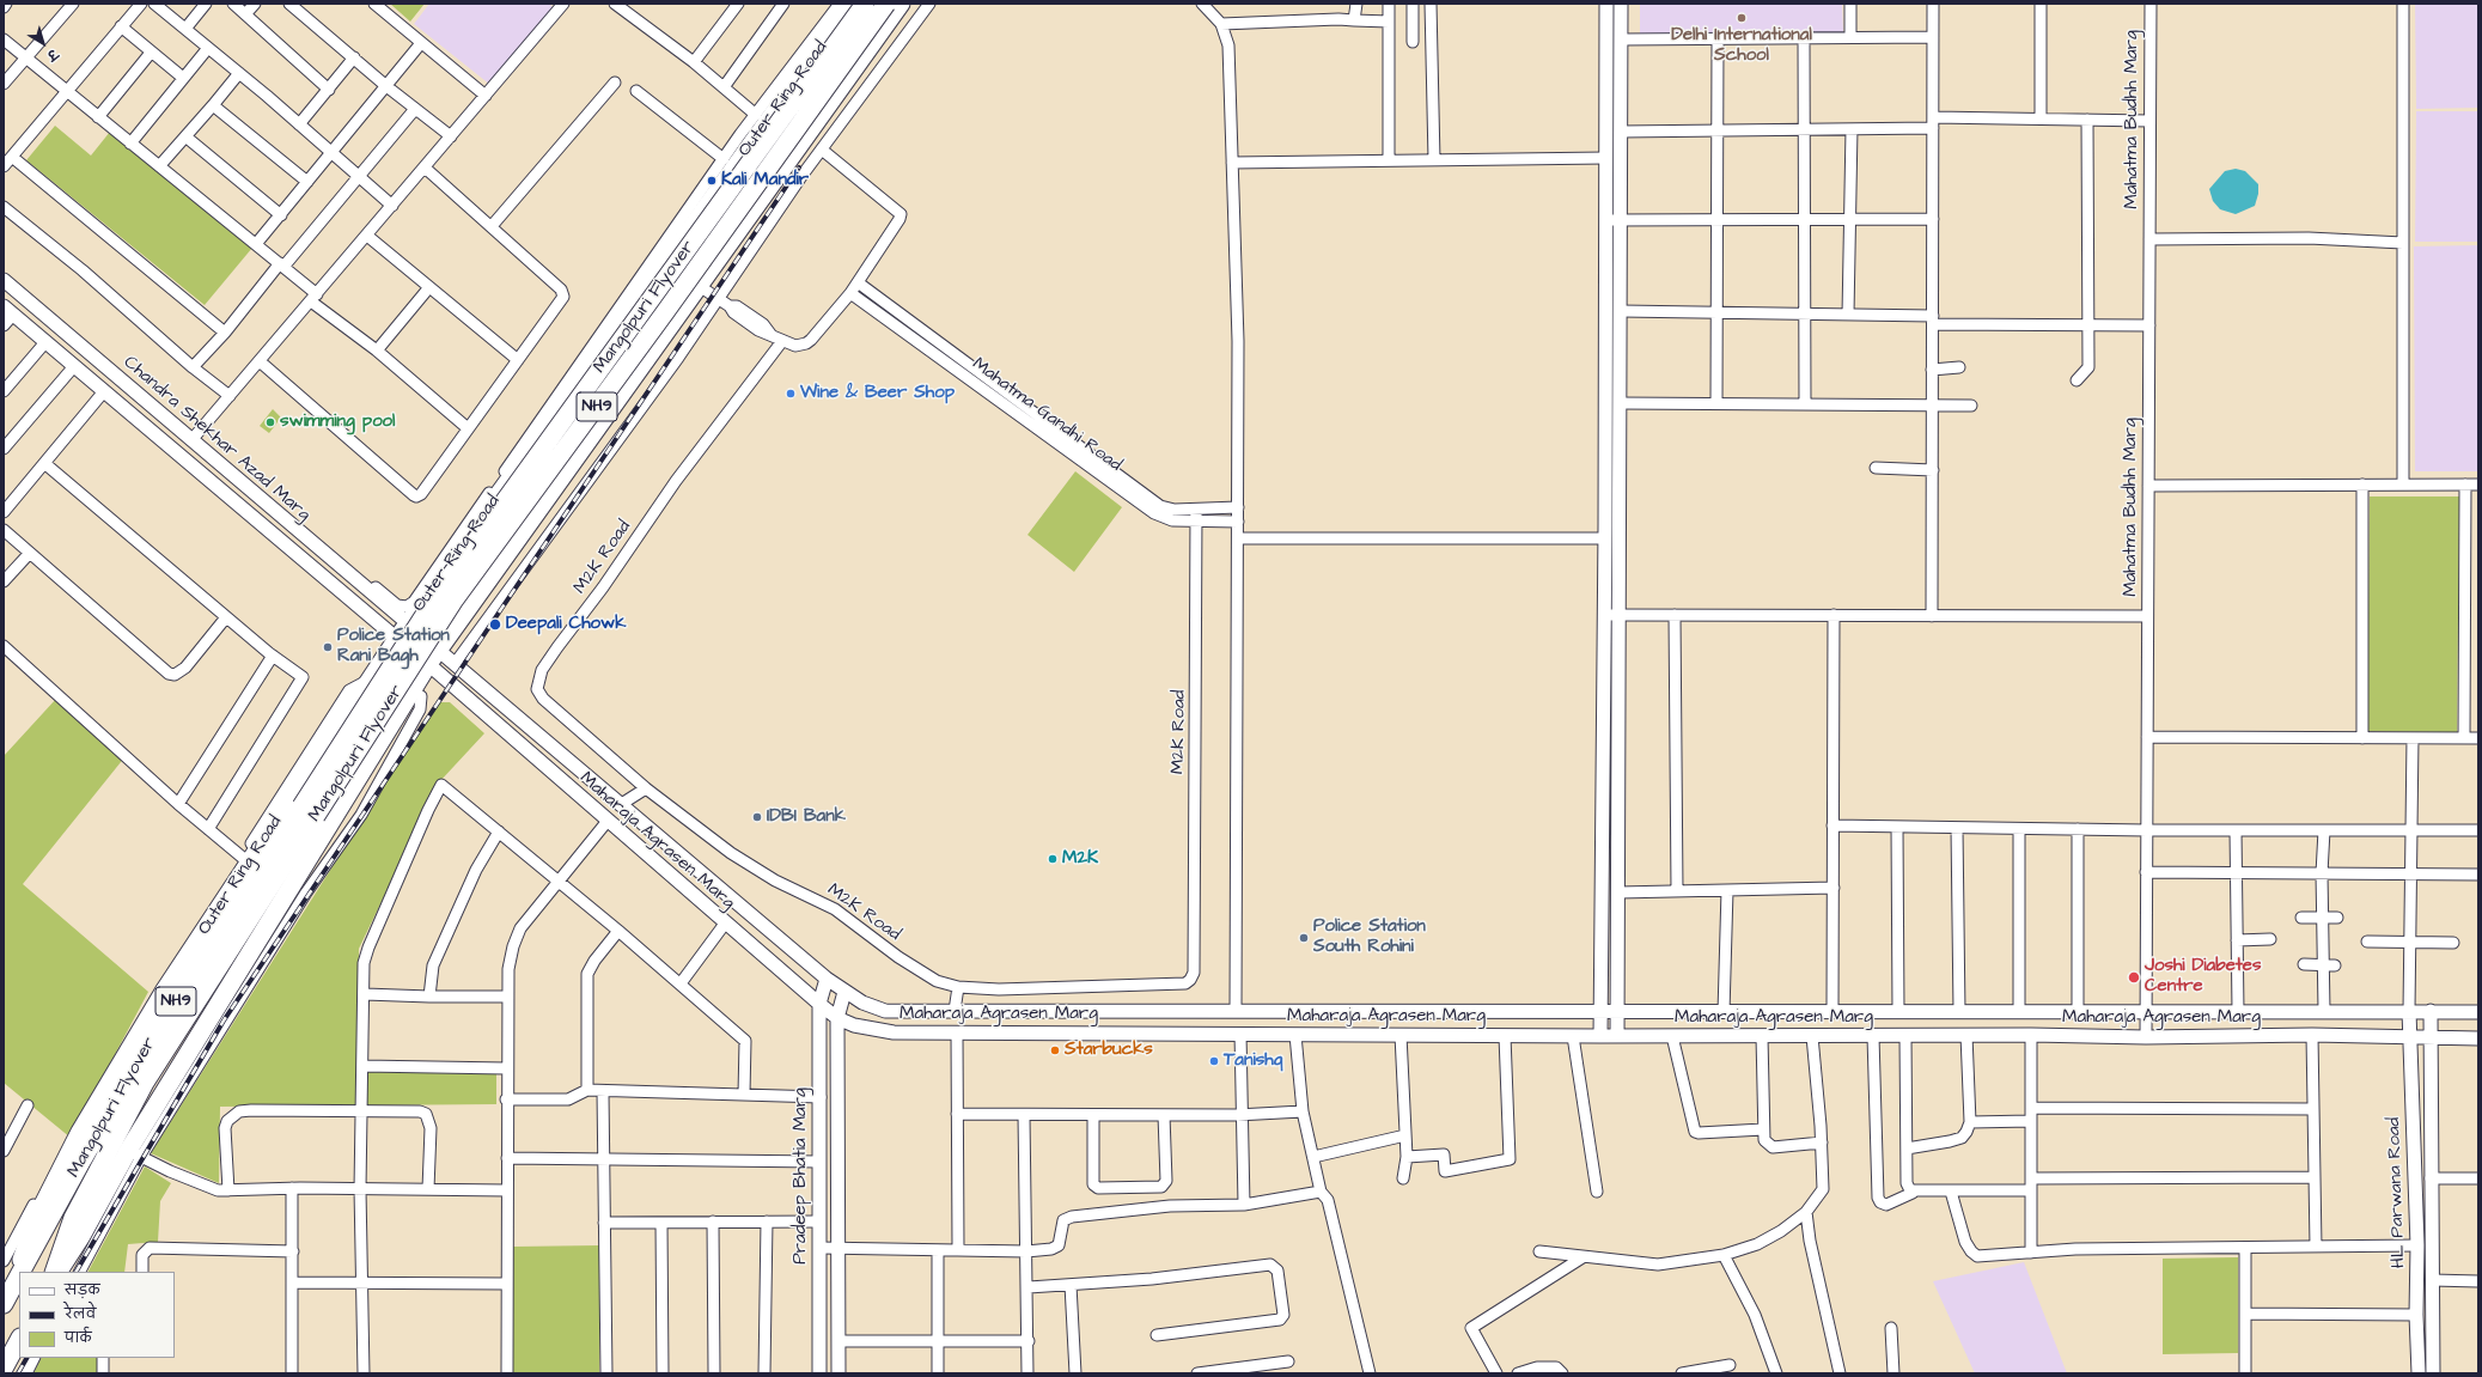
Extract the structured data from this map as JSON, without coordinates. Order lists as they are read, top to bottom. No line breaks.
{"streets":{"main road":["Outer Ring Road","Mangolpuri Flyover","NH9"],"street":["Mahatma Budhh Marg","Mahatma Gandhi Road","Chandra Shekhar Azad Marg","M2K Road","Maharaja Agrasen Marg","Pradeep Bhatia Marg","HL Parwana Road"]},"crossings":[["Outer Ring Road","Mangolpuri Flyover"],["Outer Ring Road","Chandra Shekhar Azad Marg"],["Mahatma Budhh Marg","Maharaja Agrasen Marg"],["Mahatma Gandhi Road","M2K Road"],["Maharaja Agrasen Marg","Pradeep Bhatia Marg"],["Maharaja Agrasen Marg","HL Parwana Road"]],"places":["Delhi International School","Kali Mandir","Wine & Beer Shop","swimming pool","Deepali Chowk","Police Station Rani Bagh","IDBI Bank","M2K","Police Station South Rohini","Joshi Diabetes Centre","Starbucks","Tanishq"],"legend":["सड़क","रेलवे","पार्क"],"north":"bottom right"}
